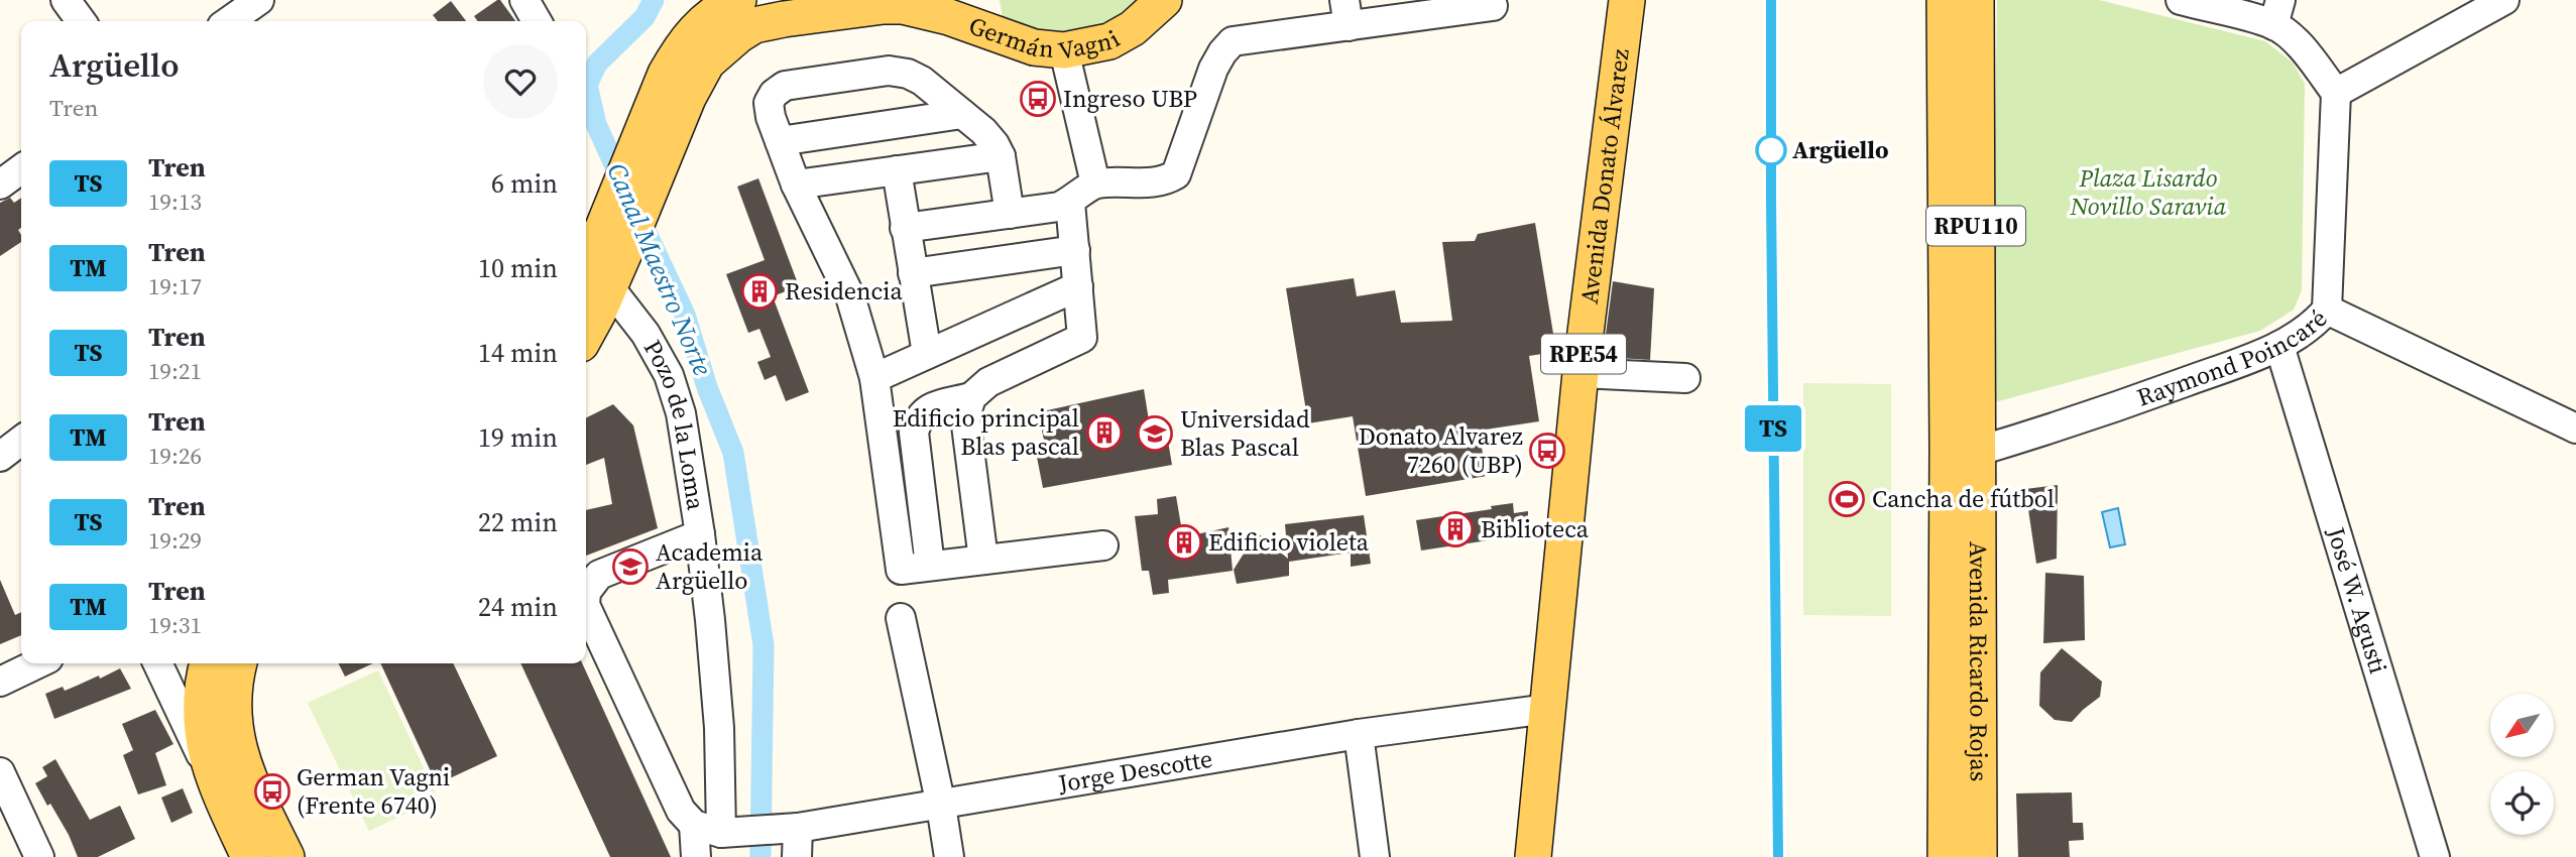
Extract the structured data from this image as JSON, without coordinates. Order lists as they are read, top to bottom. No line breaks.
{"streets":{"main road":["Germán Vagni","Avenida Donato Álvarez","RPU110","RPE54","Avenida Ricardo Rojas"],"street":["Raymond Poincaré","Pozo de la Loma","José W. Agusti","Jorge Descotte"]},"crossings":[["Avenida Donato Álvarez","Jorge Descotte"],["Raymond Poincaré","José W. Agusti"],["Raymond Poincaré","Avenida Ricardo Rojas"],["Pozo de la Loma","Jorge Descotte"]],"water":["Canal Maestro Norte"],"parks":["Plaza Lisardo Novillo Saravia"],"places":{"bus stop":["Ingreso UBP","Donato Alvarez 7260 (UBP)","German Vagni (Frente 6740)"],"other":["Argüello"],"building":["Residencia","Edificio principal Blas pascal","Biblioteca","Edificio violeta"],"school or university":["Universidad Blas Pascal","Academia Argüello"],"sports":["Cancha de fútbol"]},"north":"bottom left","page":{"on_map":"TS","heading":["Argüello","Tren"],"list":[{"mark":"TS","name":"Tren","note":"19:13","value":"6 min"},{"mark":"TM","name":"Tren","note":"19:17","value":"10 min"},{"mark":"TS","name":"Tren","note":"19:21","value":"14 min"},{"mark":"TM","name":"Tren","note":"19:26","value":"19 min"},{"mark":"TS","name":"Tren","note":"19:29","value":"22 min"},{"mark":"TM","name":"Tren","note":"19:31","value":"24 min"}]}}
